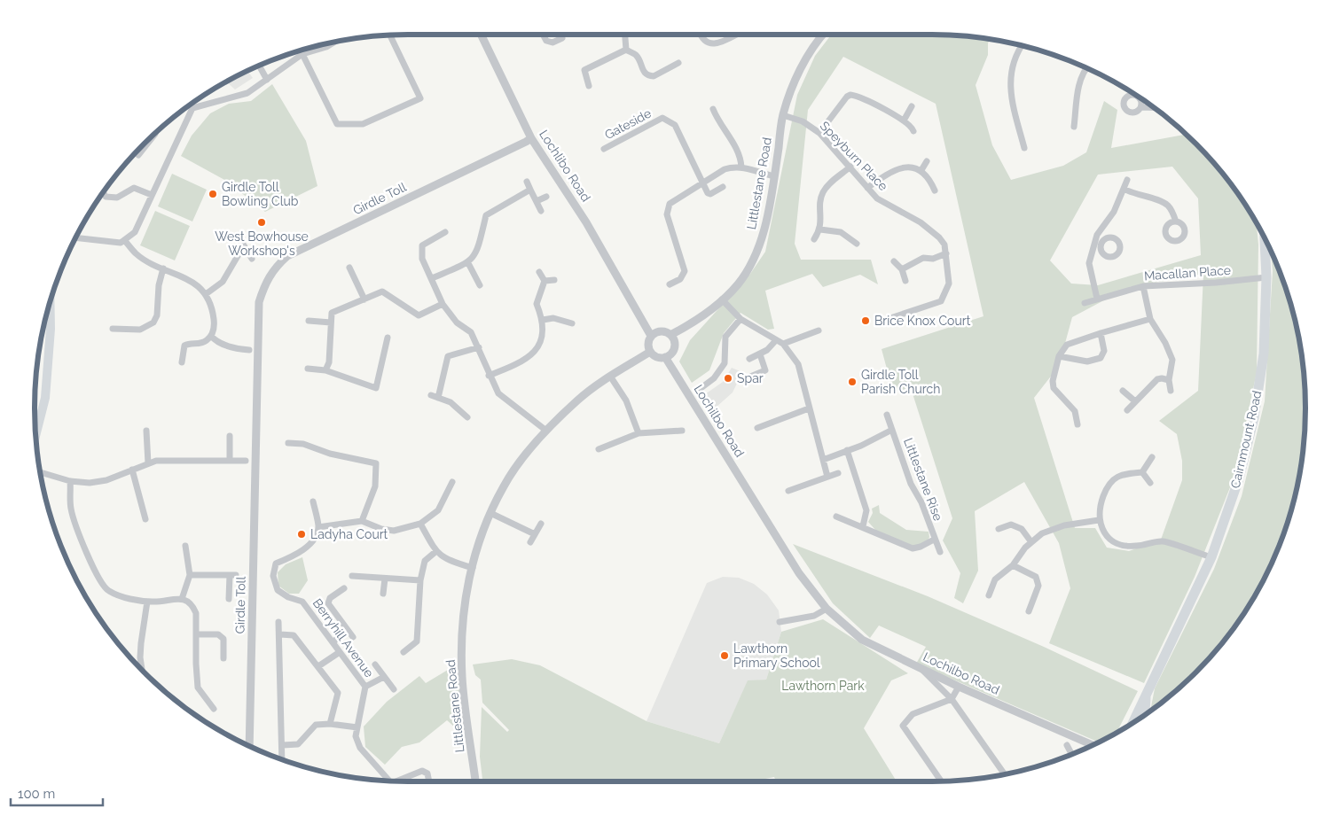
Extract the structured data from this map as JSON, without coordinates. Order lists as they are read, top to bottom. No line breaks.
{"streets":{"main road":["Cairnmount Road"],"street":["Gateside","Speyburn Place","Lochlibo Road","Littlestane Road","Girdle Toll","Macallan Place","Lochilbo Road","Littlestane Rise","Berryhill Avenue"]},"crossings":[["Speyburn Place","Littlestane Road"],["Lochlibo Road","Littlestane Road"],["Lochlibo Road","Girdle Toll"],["Lochlibo Road","Lochilbo Road"],["Littlestane Road","Lochilbo Road"],["Macallan Place","Cairnmount Road"]],"parks":["Lawthorn Park"],"places":["Girdle Toll Bowling Club","West Bowhouse Workshop's","Brice Knox Court","Spar","Girdle Toll Parish Church","Ladyha Court","Lawthorn Primary School"],"scale_bar":"100 m"}
